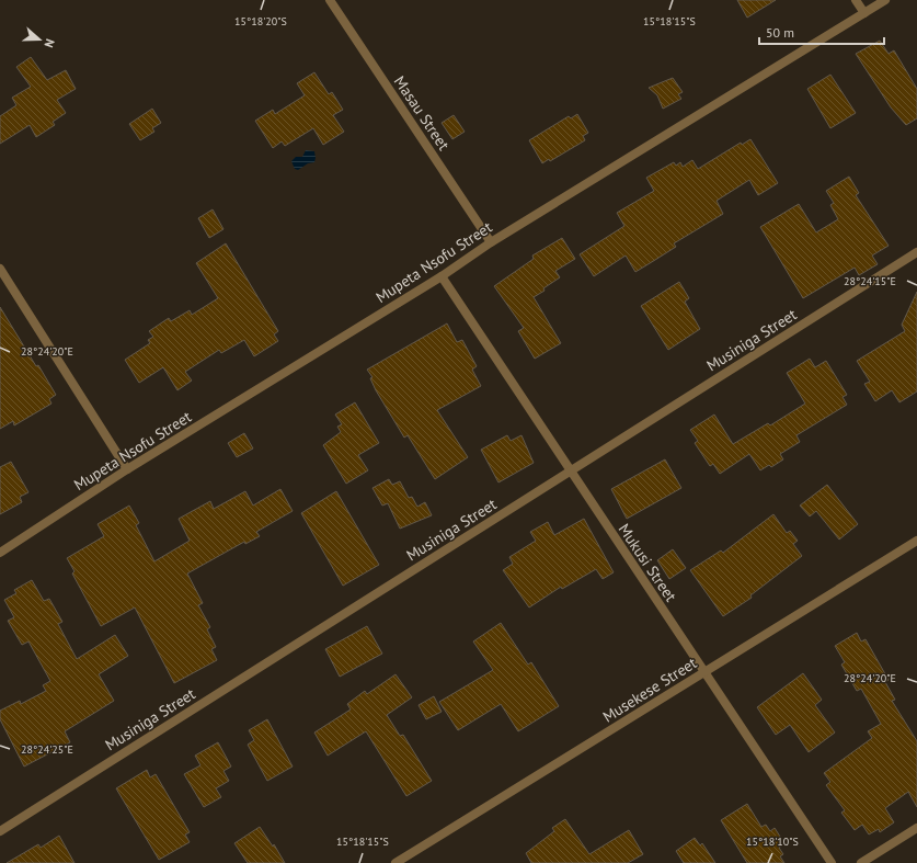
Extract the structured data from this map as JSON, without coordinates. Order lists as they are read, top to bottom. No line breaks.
{"streets":{"street":["Masau Street","Mupeta Nsofu Street","Musiniga Street","Mukusi Street","Musekese Street"]},"crossings":[["Masau Street","Mupeta Nsofu Street"],["Mupeta Nsofu Street","Mukusi Street"],["Musiniga Street","Mukusi Street"],["Mukusi Street","Musekese Street"]],"scale_bar":"50 m","north":"right","coordinates":["15°18'20\"S","15°18'15\"S","28°24'15\"E","28°24'20\"E","28°24'25\"E","15°18'10\"S"]}
